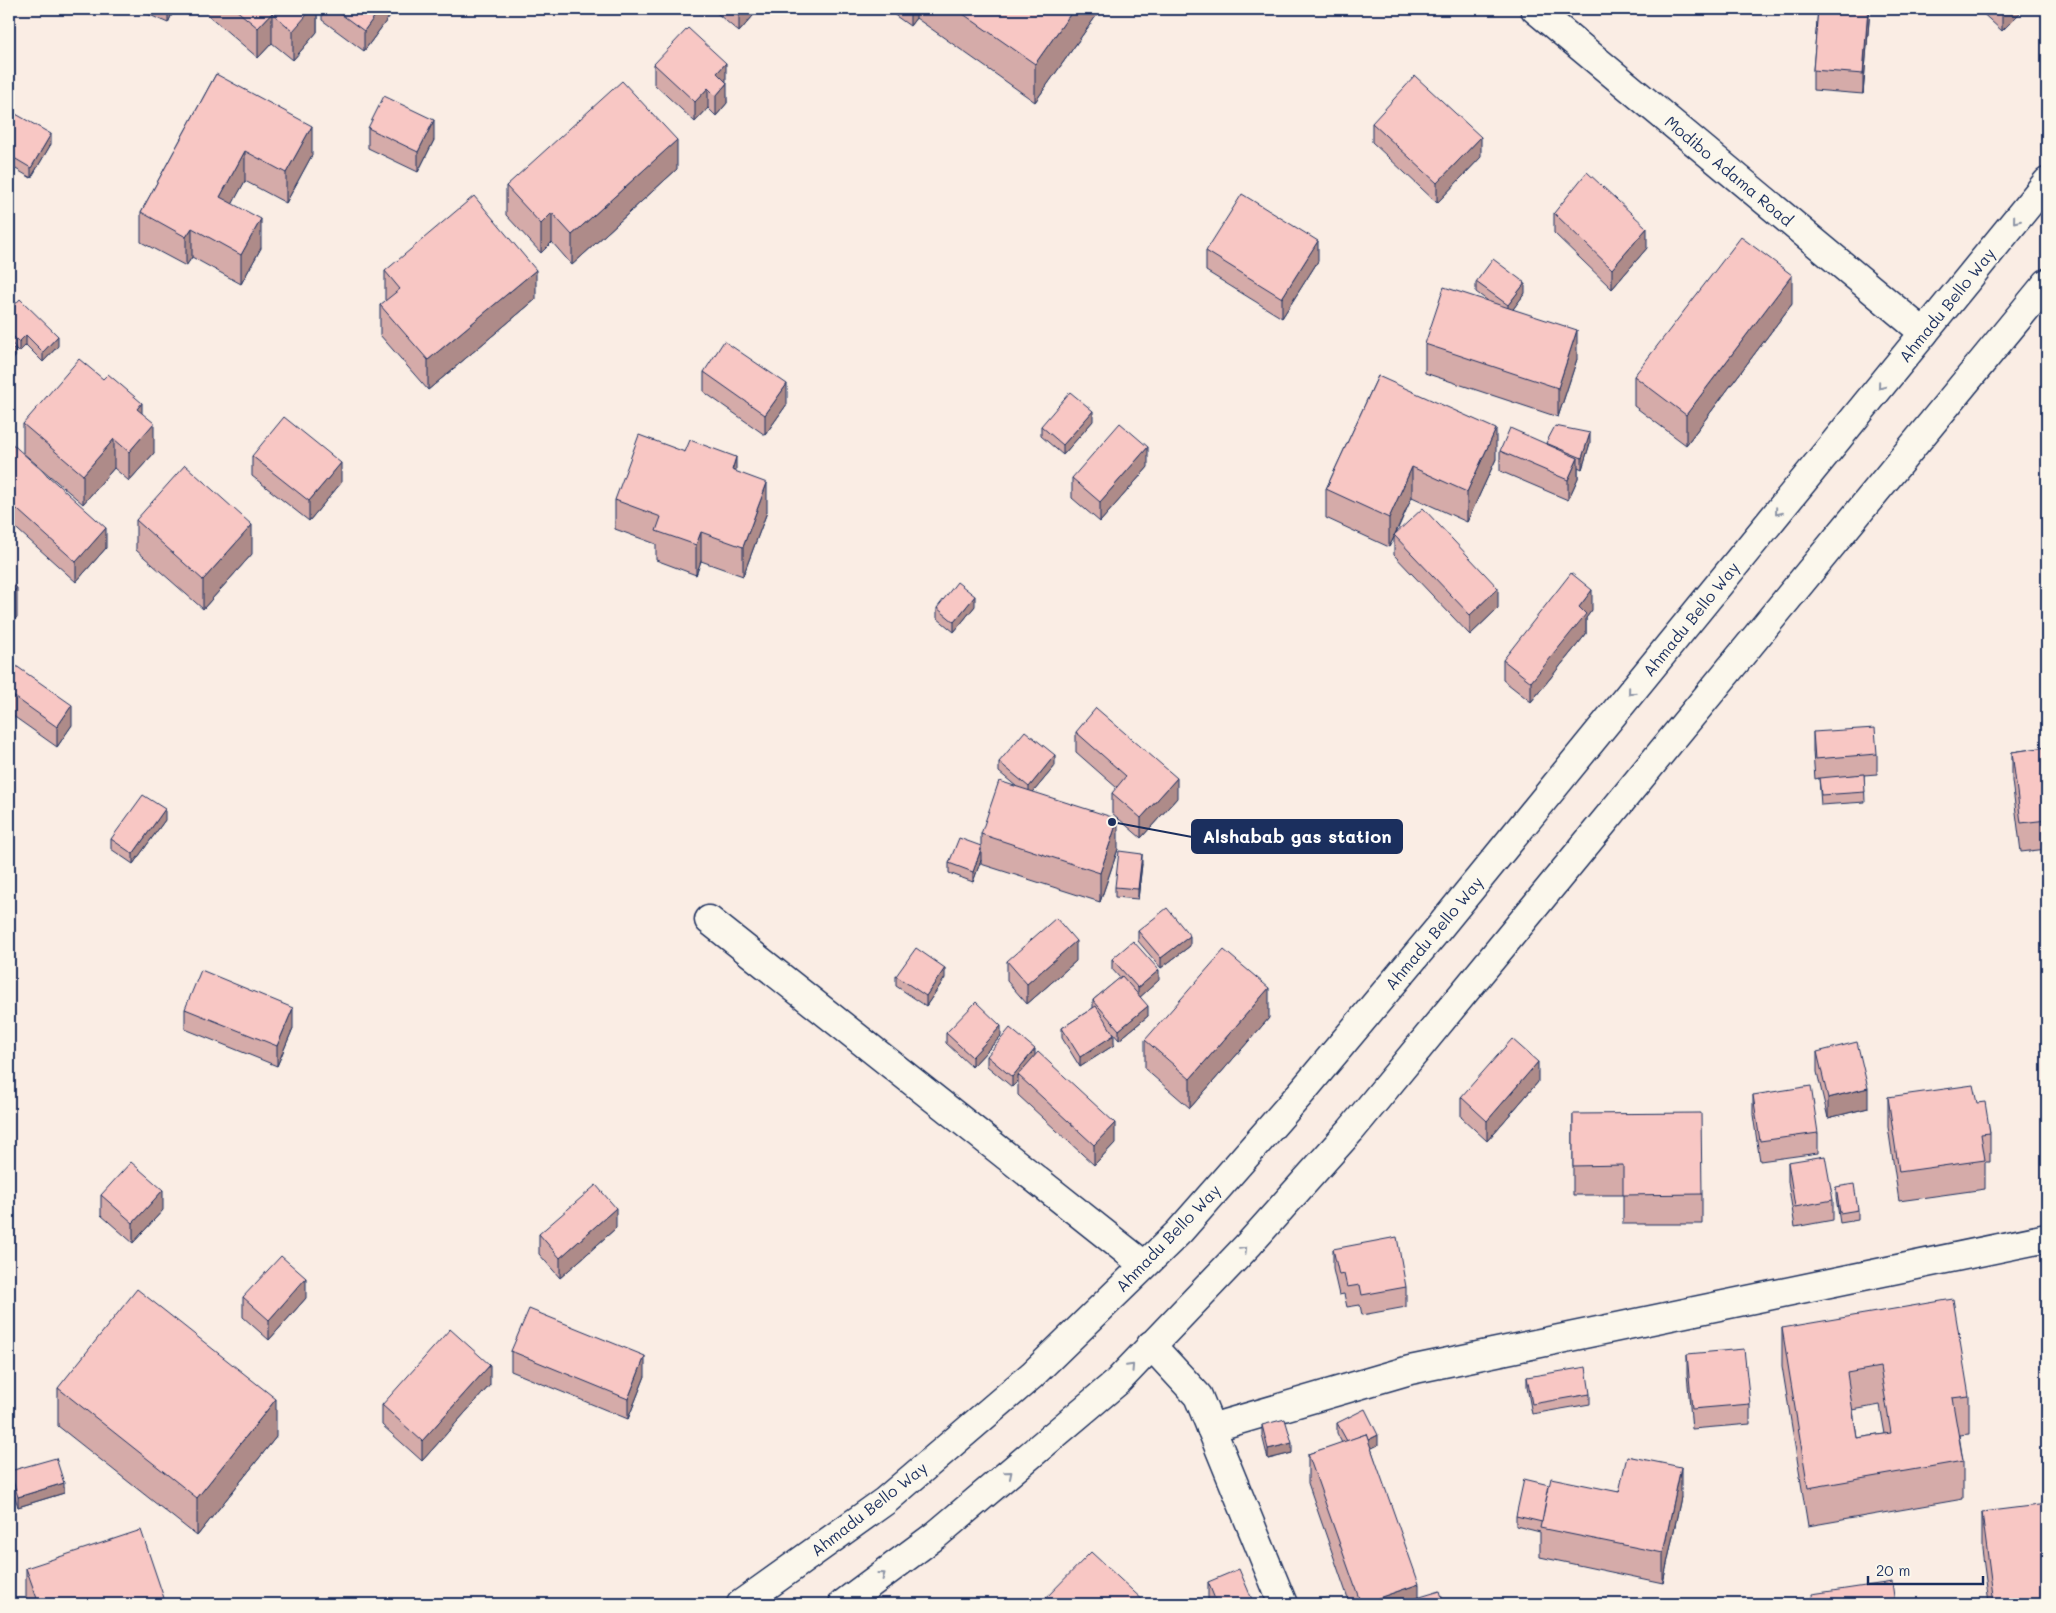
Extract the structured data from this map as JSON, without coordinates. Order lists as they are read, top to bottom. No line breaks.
{"streets":{"main road":["Modibo Adama Road","Ahmadu Bello Way"]},"crossings":[["Modibo Adama Road","Ahmadu Bello Way"]],"places":["Alshabab gas station"],"scale_bar":"20 m"}
